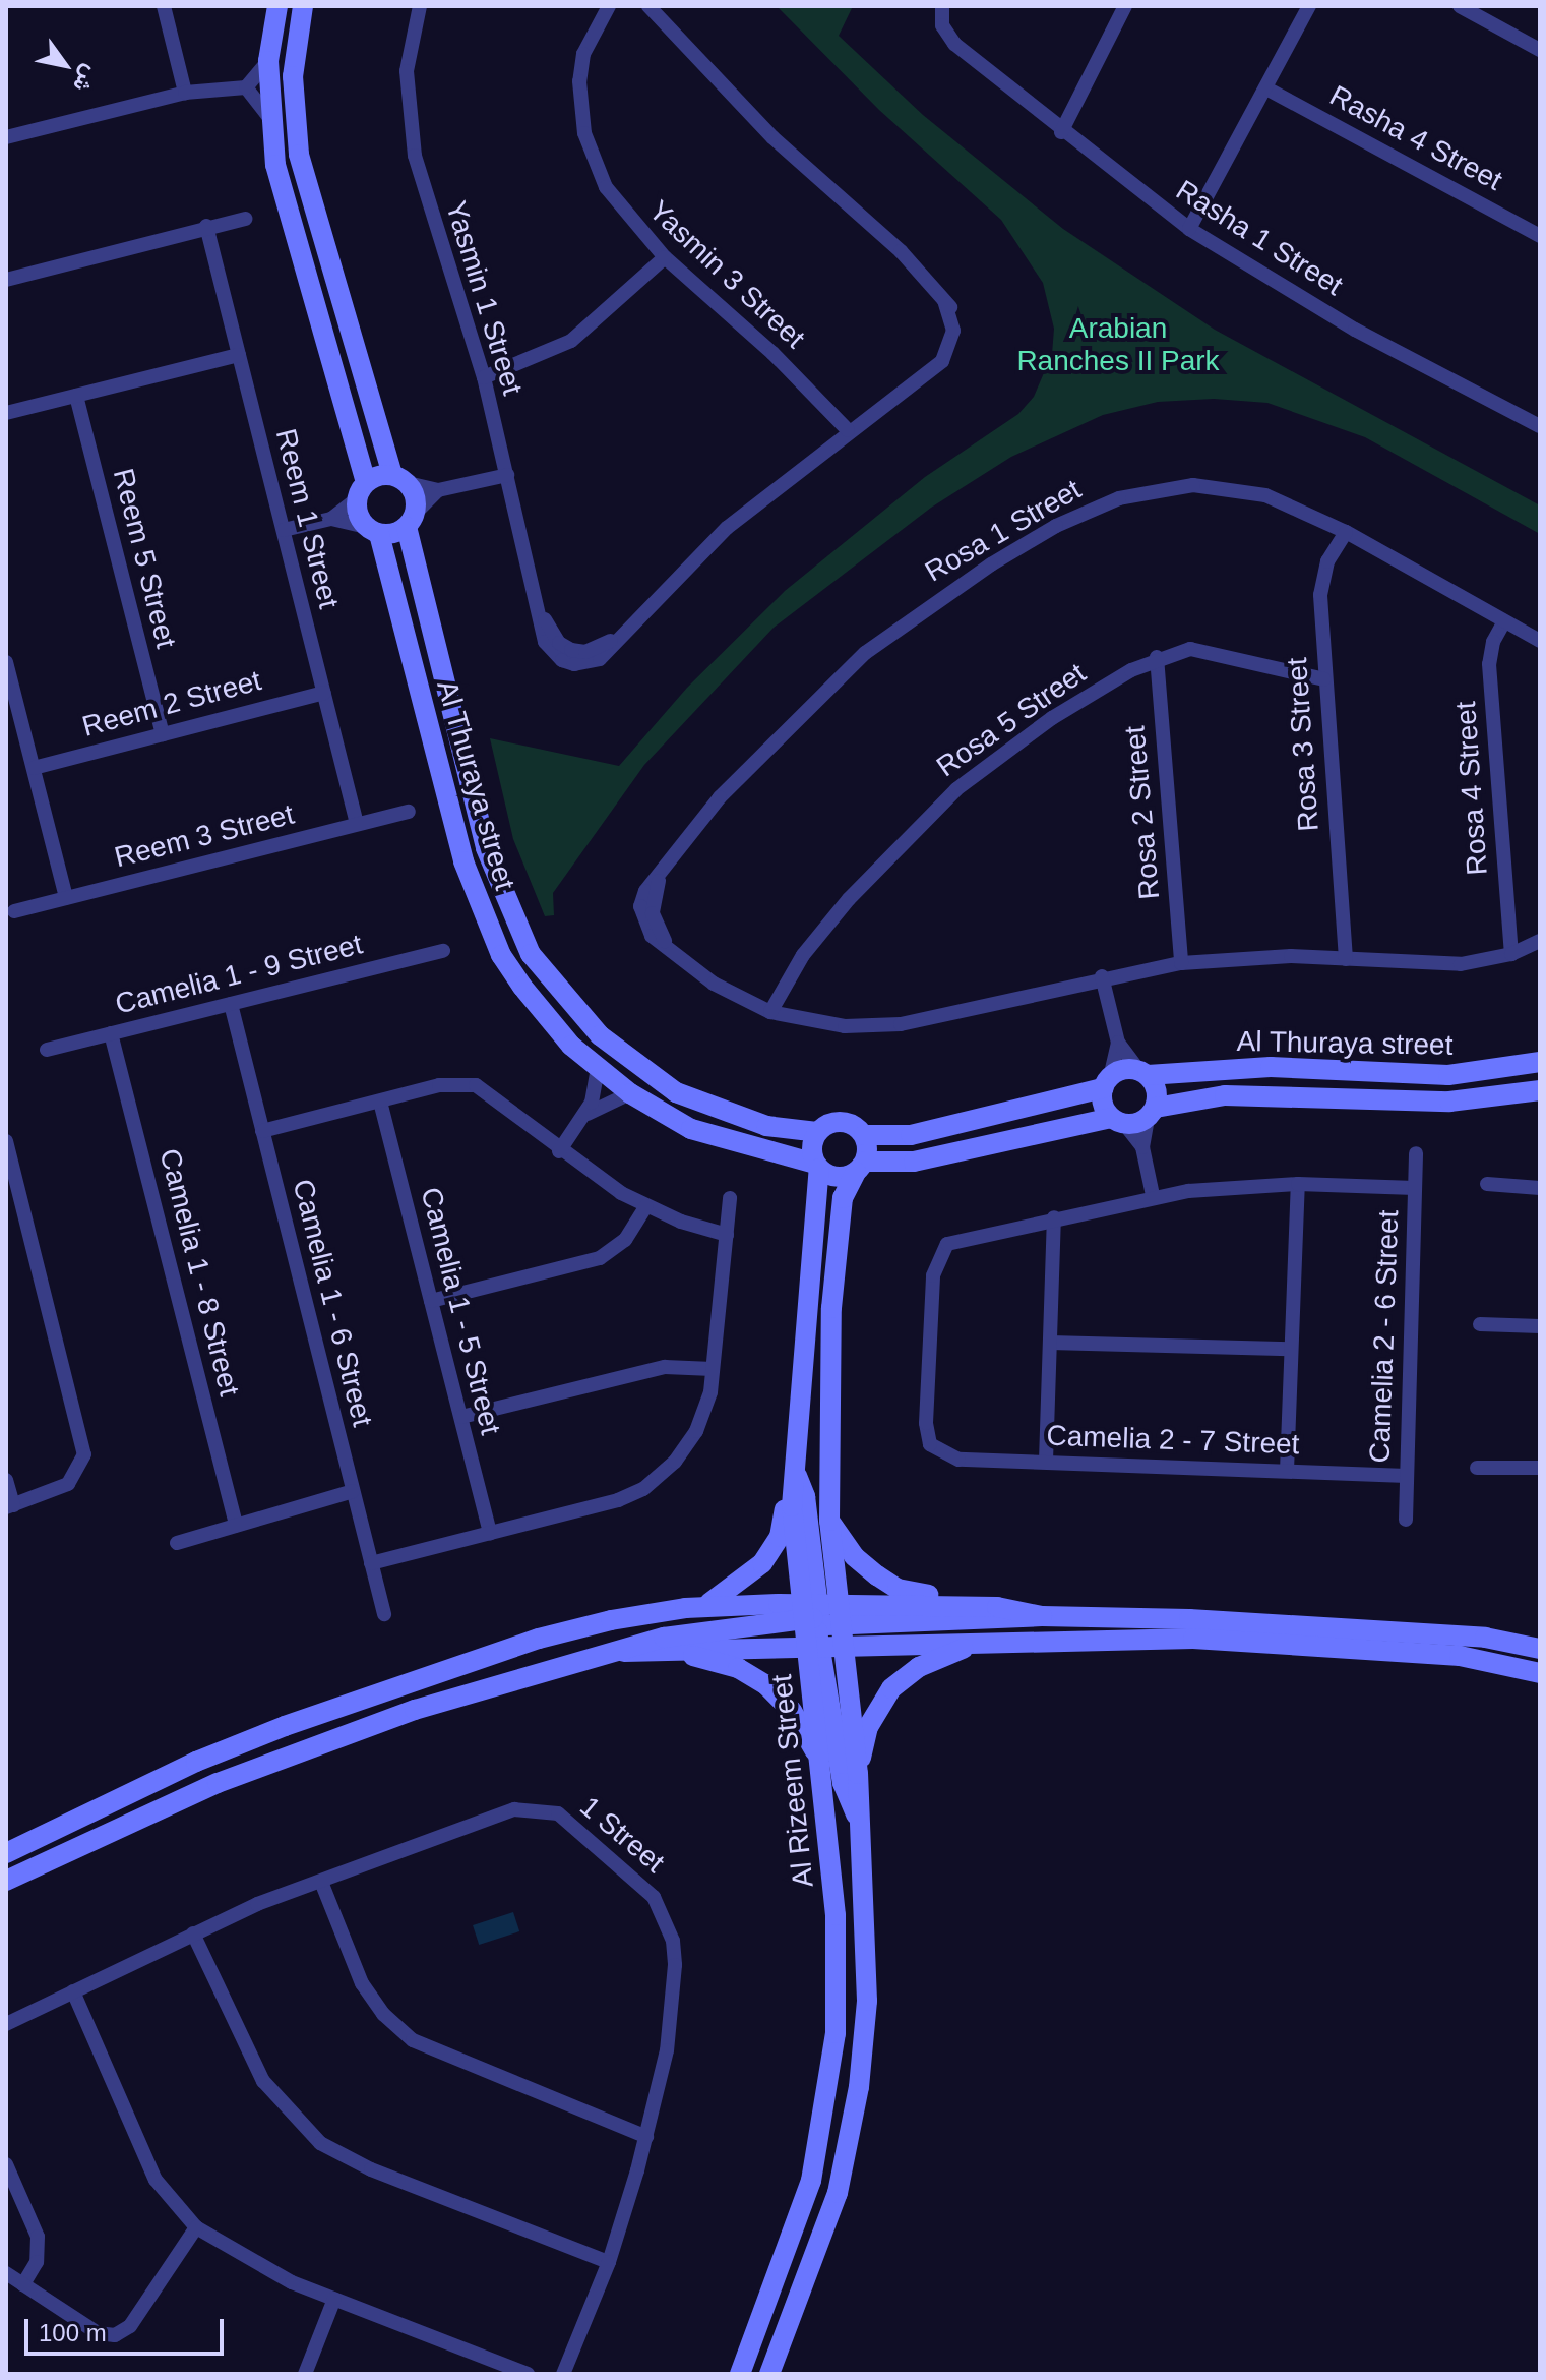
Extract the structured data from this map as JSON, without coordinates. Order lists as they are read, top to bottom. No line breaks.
{"streets":{"street":["Rasha 4 Street","Rasha 1 Street","Yasmin 3 Street","Yasmin 1 Street","Reem 1 Street","Rosa 1 Street","Reem 5 Street","Reem 2 Street","Rosa 5 Street","Rosa 3 Street","Al Thuraya street","Rosa 4 Street","Rosa 2 Street","Reem 3 Street","Camelia 1 - 9 Street","Camelia 1 - 8 Street","Camelia 1 - 6 Street","Camelia 1 - 5 Street","Camelia 2 - 6 Street","Camelia 2 - 7 Street","Al Rizeem Street","1 Street"]},"crossings":[["Yasmin 3 Street","Yasmin 1 Street"],["Reem 1 Street","Reem 2 Street"],["Reem 1 Street","Reem 3 Street"],["Rosa 1 Street","Rosa 5 Street"],["Rosa 1 Street","Rosa 3 Street"],["Rosa 1 Street","Rosa 4 Street"],["Rosa 1 Street","Rosa 2 Street"],["Reem 5 Street","Reem 2 Street"],["Rosa 5 Street","Rosa 3 Street"],["Rosa 5 Street","Rosa 2 Street"],["Al Thuraya street","Al Rizeem Street"],["Camelia 1 - 9 Street","Camelia 1 - 8 Street"],["Camelia 1 - 9 Street","Camelia 1 - 6 Street"],["Camelia 2 - 6 Street","Camelia 2 - 7 Street"]],"parks":["Arabian Ranches II Park"],"scale_bar":"100 m","north":"bottom right"}
